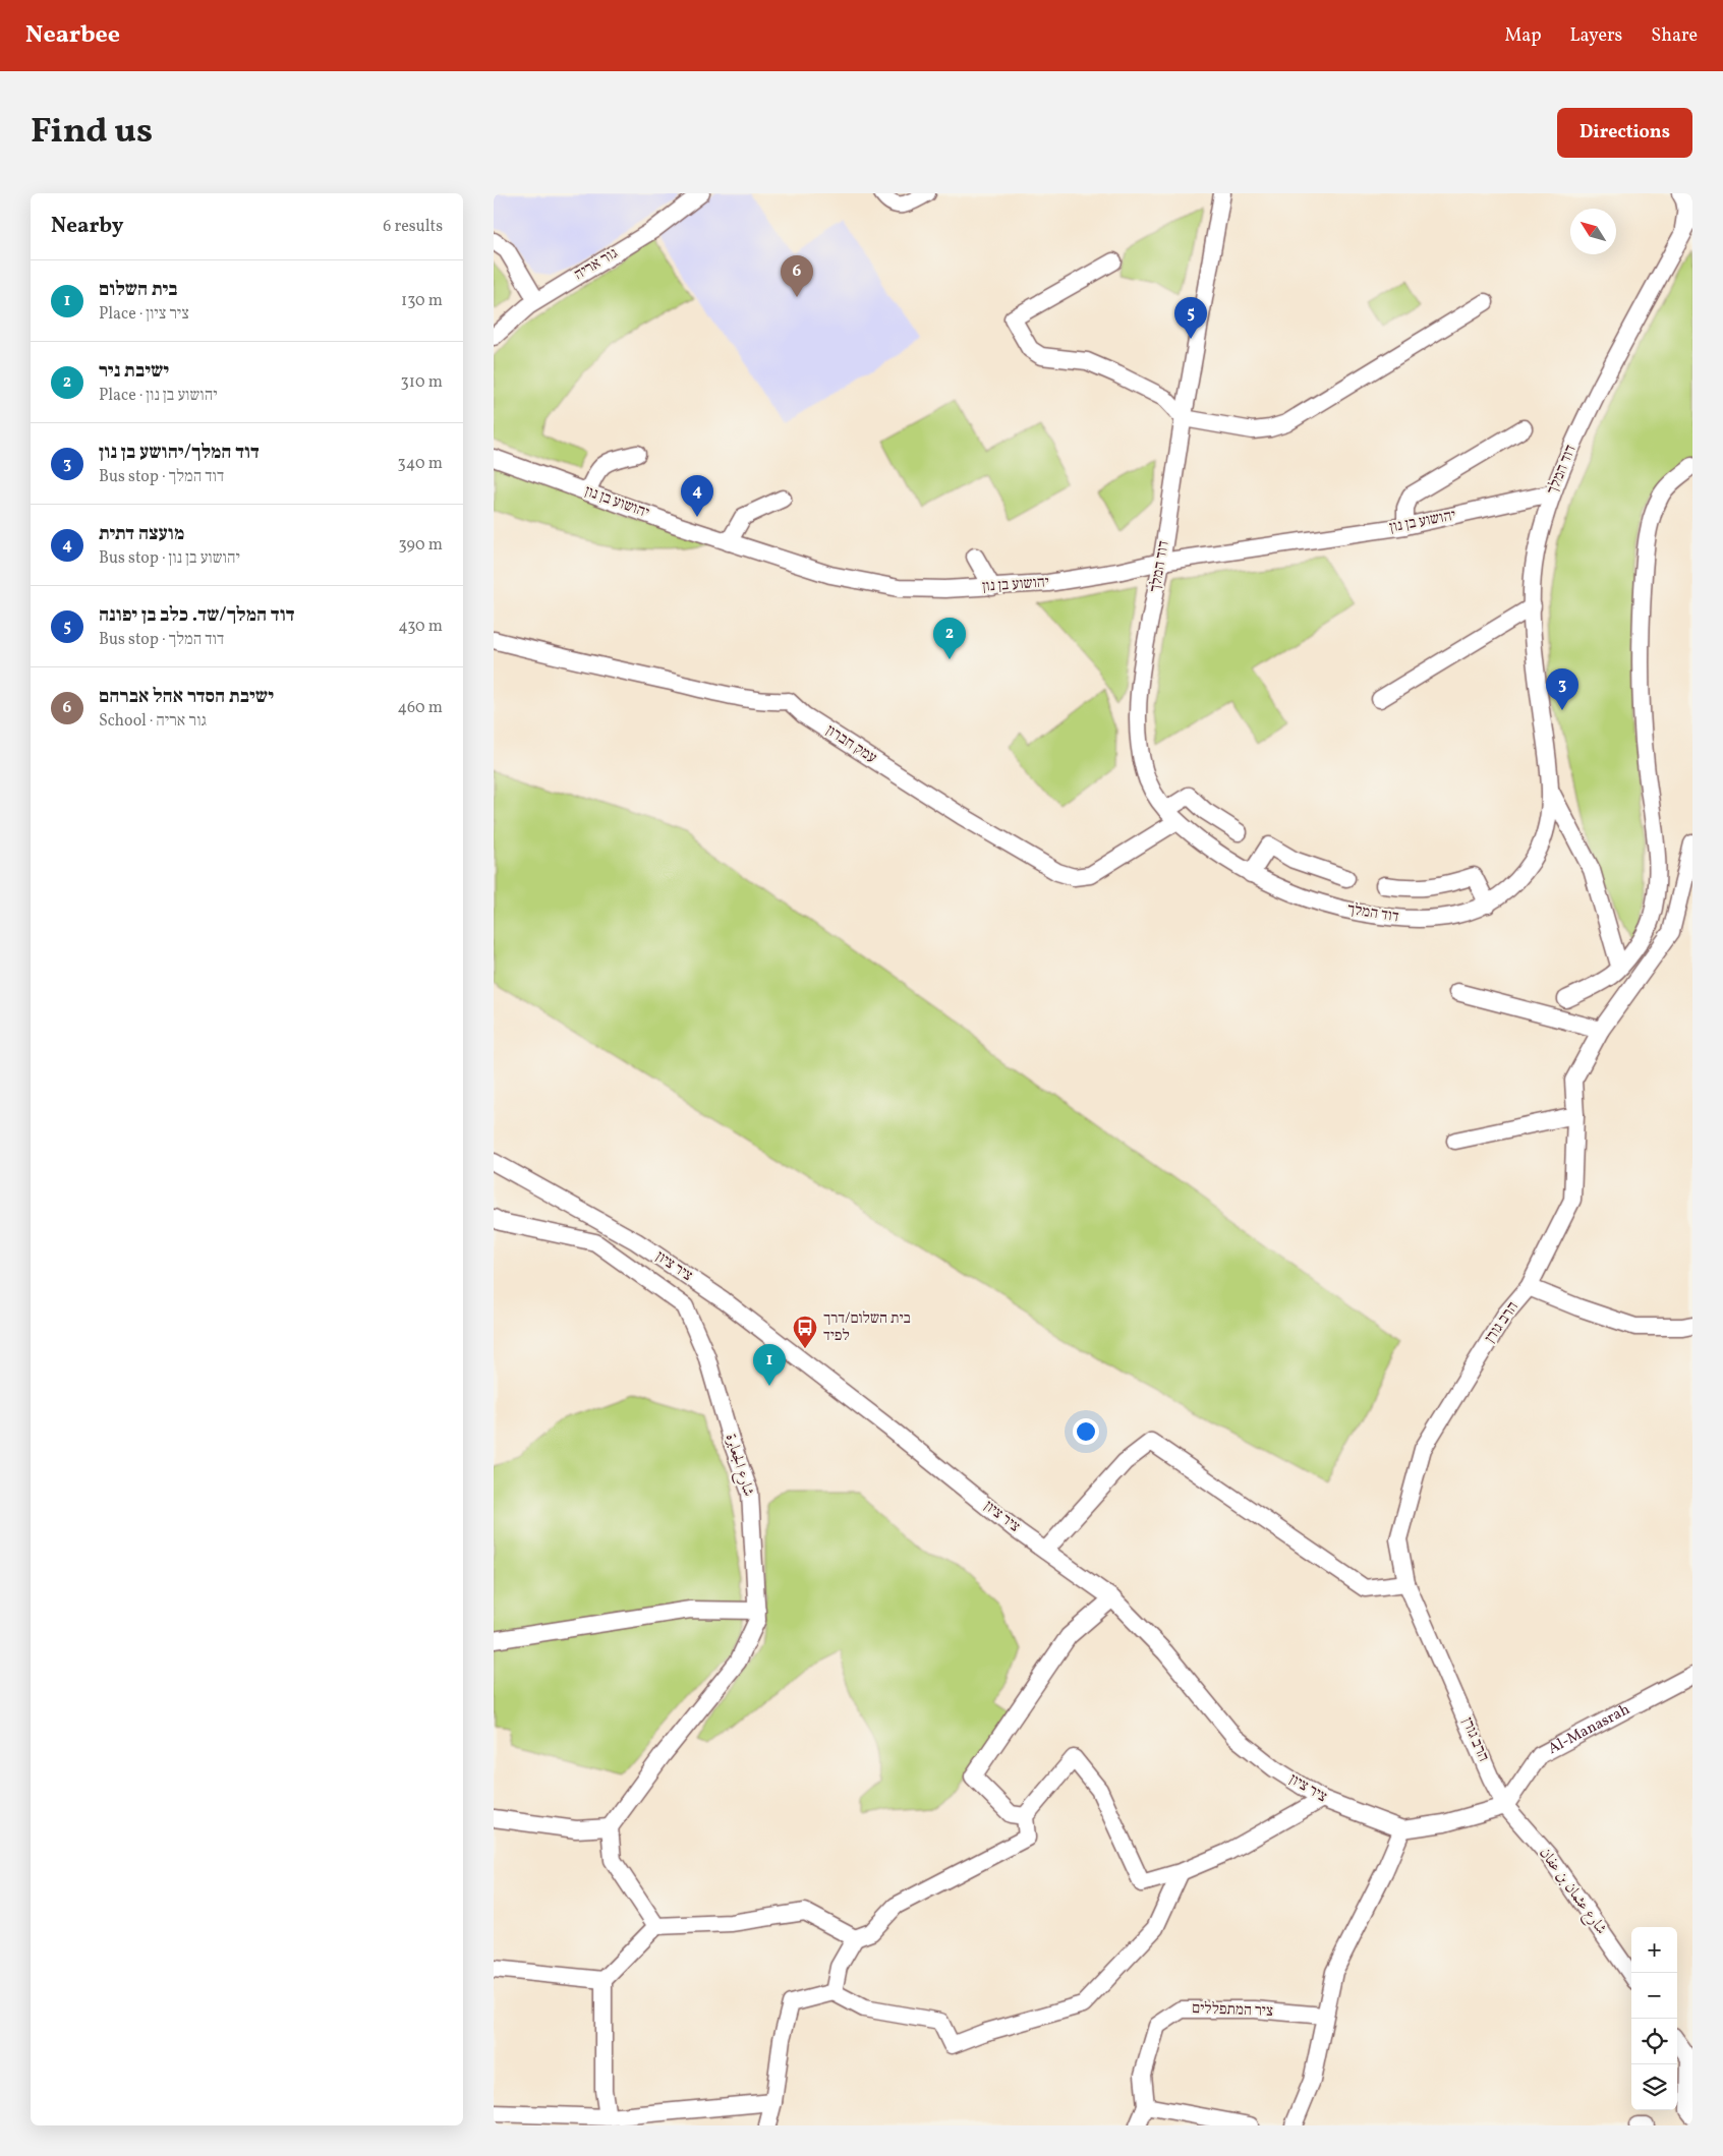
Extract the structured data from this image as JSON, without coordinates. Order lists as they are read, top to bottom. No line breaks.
{"streets":{"street":["גור אריה","דוד המלך","יהושוע בן נון","עמק חברון","ציר ציון","הרב גורן","شارع الجعابرة","Al-Manasrah","شارع عثمان بن عفان","ציר המתפללים"]},"crossings":[["דוד המלך","יהושוע בן נון"],["דוד המלך","עמק חברון"],["ציר ציון","הרב גורן"],["ציר ציון","Al-Manasrah"],["ציר ציון","شارع عثمان بن عفان"],["הרב גורן","Al-Manasrah"],["הרב גורן","شارع عثمان بن عفان"],["Al-Manasrah","شارع عثمان بن عفان"]],"places":{"bus stop":["בית השלום/דרך לפיד"]},"north":"top left","page":{"header":"Nearbee","nav":["Map","Layers","Share"],"title":"Find us","buttons":"Directions","heading":["Nearby","6 results"],"pins":["6","5","4","2","3","1"],"list":[{"mark":"1","name":"בית השלום","note":"Place · ציר ציון","value":"130 m"},{"mark":"2","name":"ישיבת ניר","note":"Place · יהושוע בן נון","value":"310 m"},{"mark":"3","name":"דוד המלך/יהושע בן נון","note":"Bus stop · דוד המלך","value":"340 m"},{"mark":"4","name":"מועצה דתית","note":"Bus stop · יהושוע בן נון","value":"390 m"},{"mark":"5","name":"דוד המלך/שד. כלב בן יפונה","note":"Bus stop · דוד המלך","value":"430 m"},{"mark":"6","name":"ישיבת הסדר אהל אברהם","note":"School · גור אריה","value":"460 m"}],"map_buttons":["+","−"]}}
